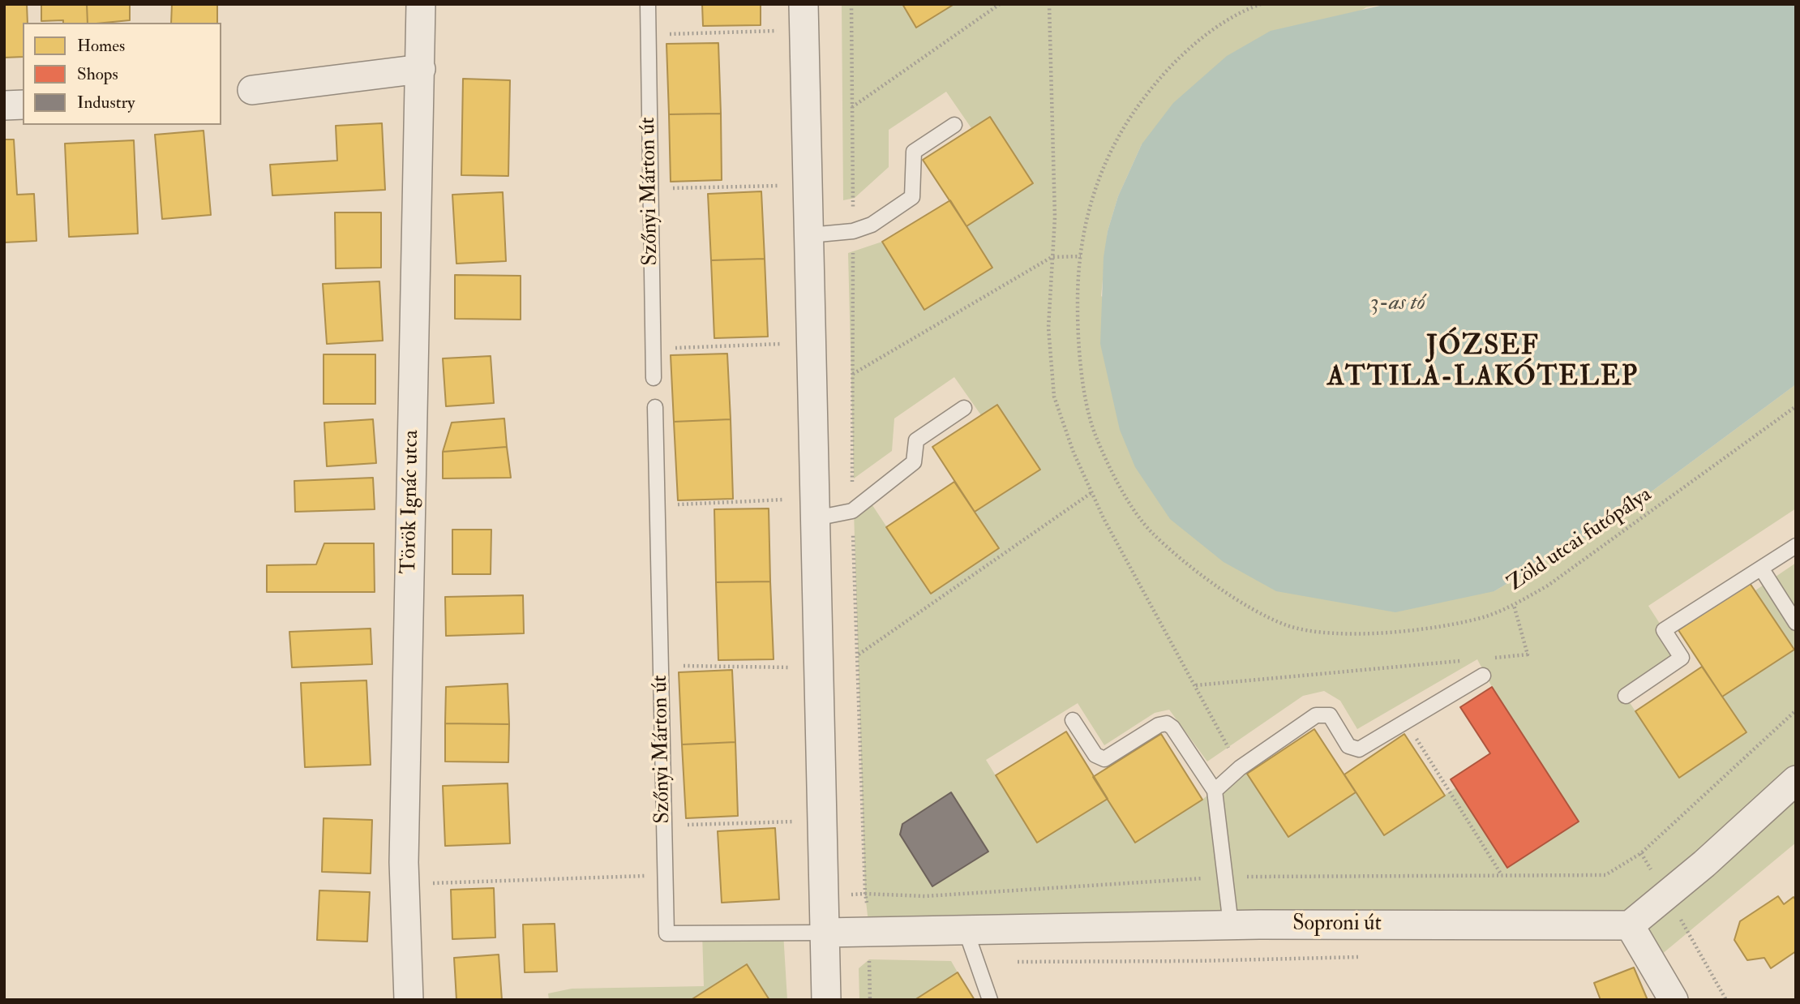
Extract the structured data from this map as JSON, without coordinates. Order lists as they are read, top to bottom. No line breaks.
{"streets":{"street":["Török Ignác utca","Soproni út"],"lane":["Szőnyi Márton út"],"path":["Zöld utcai futópálya"]},"crossings":[["Szőnyi Márton út","Soproni út"]],"districts":["JÓZSEF ATTILA-LAKÓTELEP"],"water":["3-as tó"],"legend":["Homes","Shops","Industry"]}
